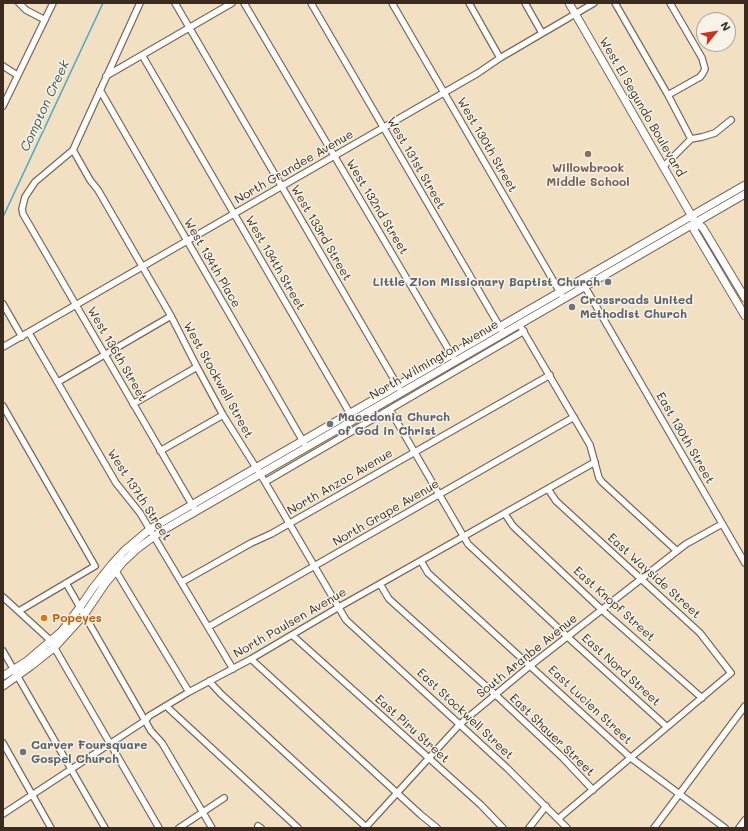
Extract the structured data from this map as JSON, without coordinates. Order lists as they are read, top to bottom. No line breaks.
{"streets":{"main road":["West El Segundo Boulevard","North Wilmington Avenue"],"street":["West 130th Street","West 131st Street","North Grandee Avenue","West 132nd Street","West 133rd Street","West 134th Place","West 134th Street","West 136th Street","West Stockwell Street","East 130th Street","North Anzac Avenue","West 137th Street","North Grape Avenue","East Wayside Street","East Knopf Street","North Paulsen Avenue","South Aranbe Avenue","East Nord Street","East Lucien Street","East Stockwell Street","East Piru Street","East Shauer Street"]},"crossings":[["West El Segundo Boulevard","North Grandee Avenue"],["West El Segundo Boulevard","North Wilmington Avenue"],["West 130th Street","North Grandee Avenue"],["West 130th Street","North Wilmington Avenue"],["West 131st Street","North Grandee Avenue"],["West 131st Street","North Wilmington Avenue"],["North Grandee Avenue","West 132nd Street"],["North Grandee Avenue","West 133rd Street"],["North Grandee Avenue","West 134th Place"],["North Grandee Avenue","West 134th Street"],["North Grandee Avenue","West 136th Street"],["North Grandee Avenue","West Stockwell Street"],["North Grandee Avenue","West 137th Street"],["West 132nd Street","North Wilmington Avenue"],["West 133rd Street","North Wilmington Avenue"],["West 134th Place","North Wilmington Avenue"],["West 134th Street","North Wilmington Avenue"],["West 136th Street","North Wilmington Avenue"],["West 136th Street","West Stockwell Street"],["North Wilmington Avenue","West Stockwell Street"],["North Wilmington Avenue","East 130th Street"],["North Wilmington Avenue","West 137th Street"],["West Stockwell Street","North Anzac Avenue"],["West Stockwell Street","North Grape Avenue"],["West Stockwell Street","North Paulsen Avenue"],["West Stockwell Street","East Stockwell Street"],["East 130th Street","South Aranbe Avenue"],["North Anzac Avenue","West 137th Street"],["North Anzac Avenue","East Nord Street"],["West 137th Street","North Grape Avenue"],["West 137th Street","North Paulsen Avenue"],["North Grape Avenue","East Nord Street"],["East Wayside Street","East Knopf Street"],["East Wayside Street","North Paulsen Avenue"],["East Wayside Street","South Aranbe Avenue"],["East Knopf Street","North Paulsen Avenue"],["East Knopf Street","South Aranbe Avenue"],["North Paulsen Avenue","East Nord Street"],["North Paulsen Avenue","East Lucien Street"],["North Paulsen Avenue","East Piru Street"],["North Paulsen Avenue","East Shauer Street"],["South Aranbe Avenue","East Nord Street"],["South Aranbe Avenue","East Lucien Street"],["South Aranbe Avenue","East Stockwell Street"],["South Aranbe Avenue","East Piru Street"],["South Aranbe Avenue","East Shauer Street"]],"water":["Compton Creek"],"places":["Willowbrook Middle School","Little Zion Missionary Baptist Church","Crossroads United Methodist Church","Macedonia Church of God in Christ","Popeyes","Carver Foursquare Gospel Church"],"north":"top right"}
